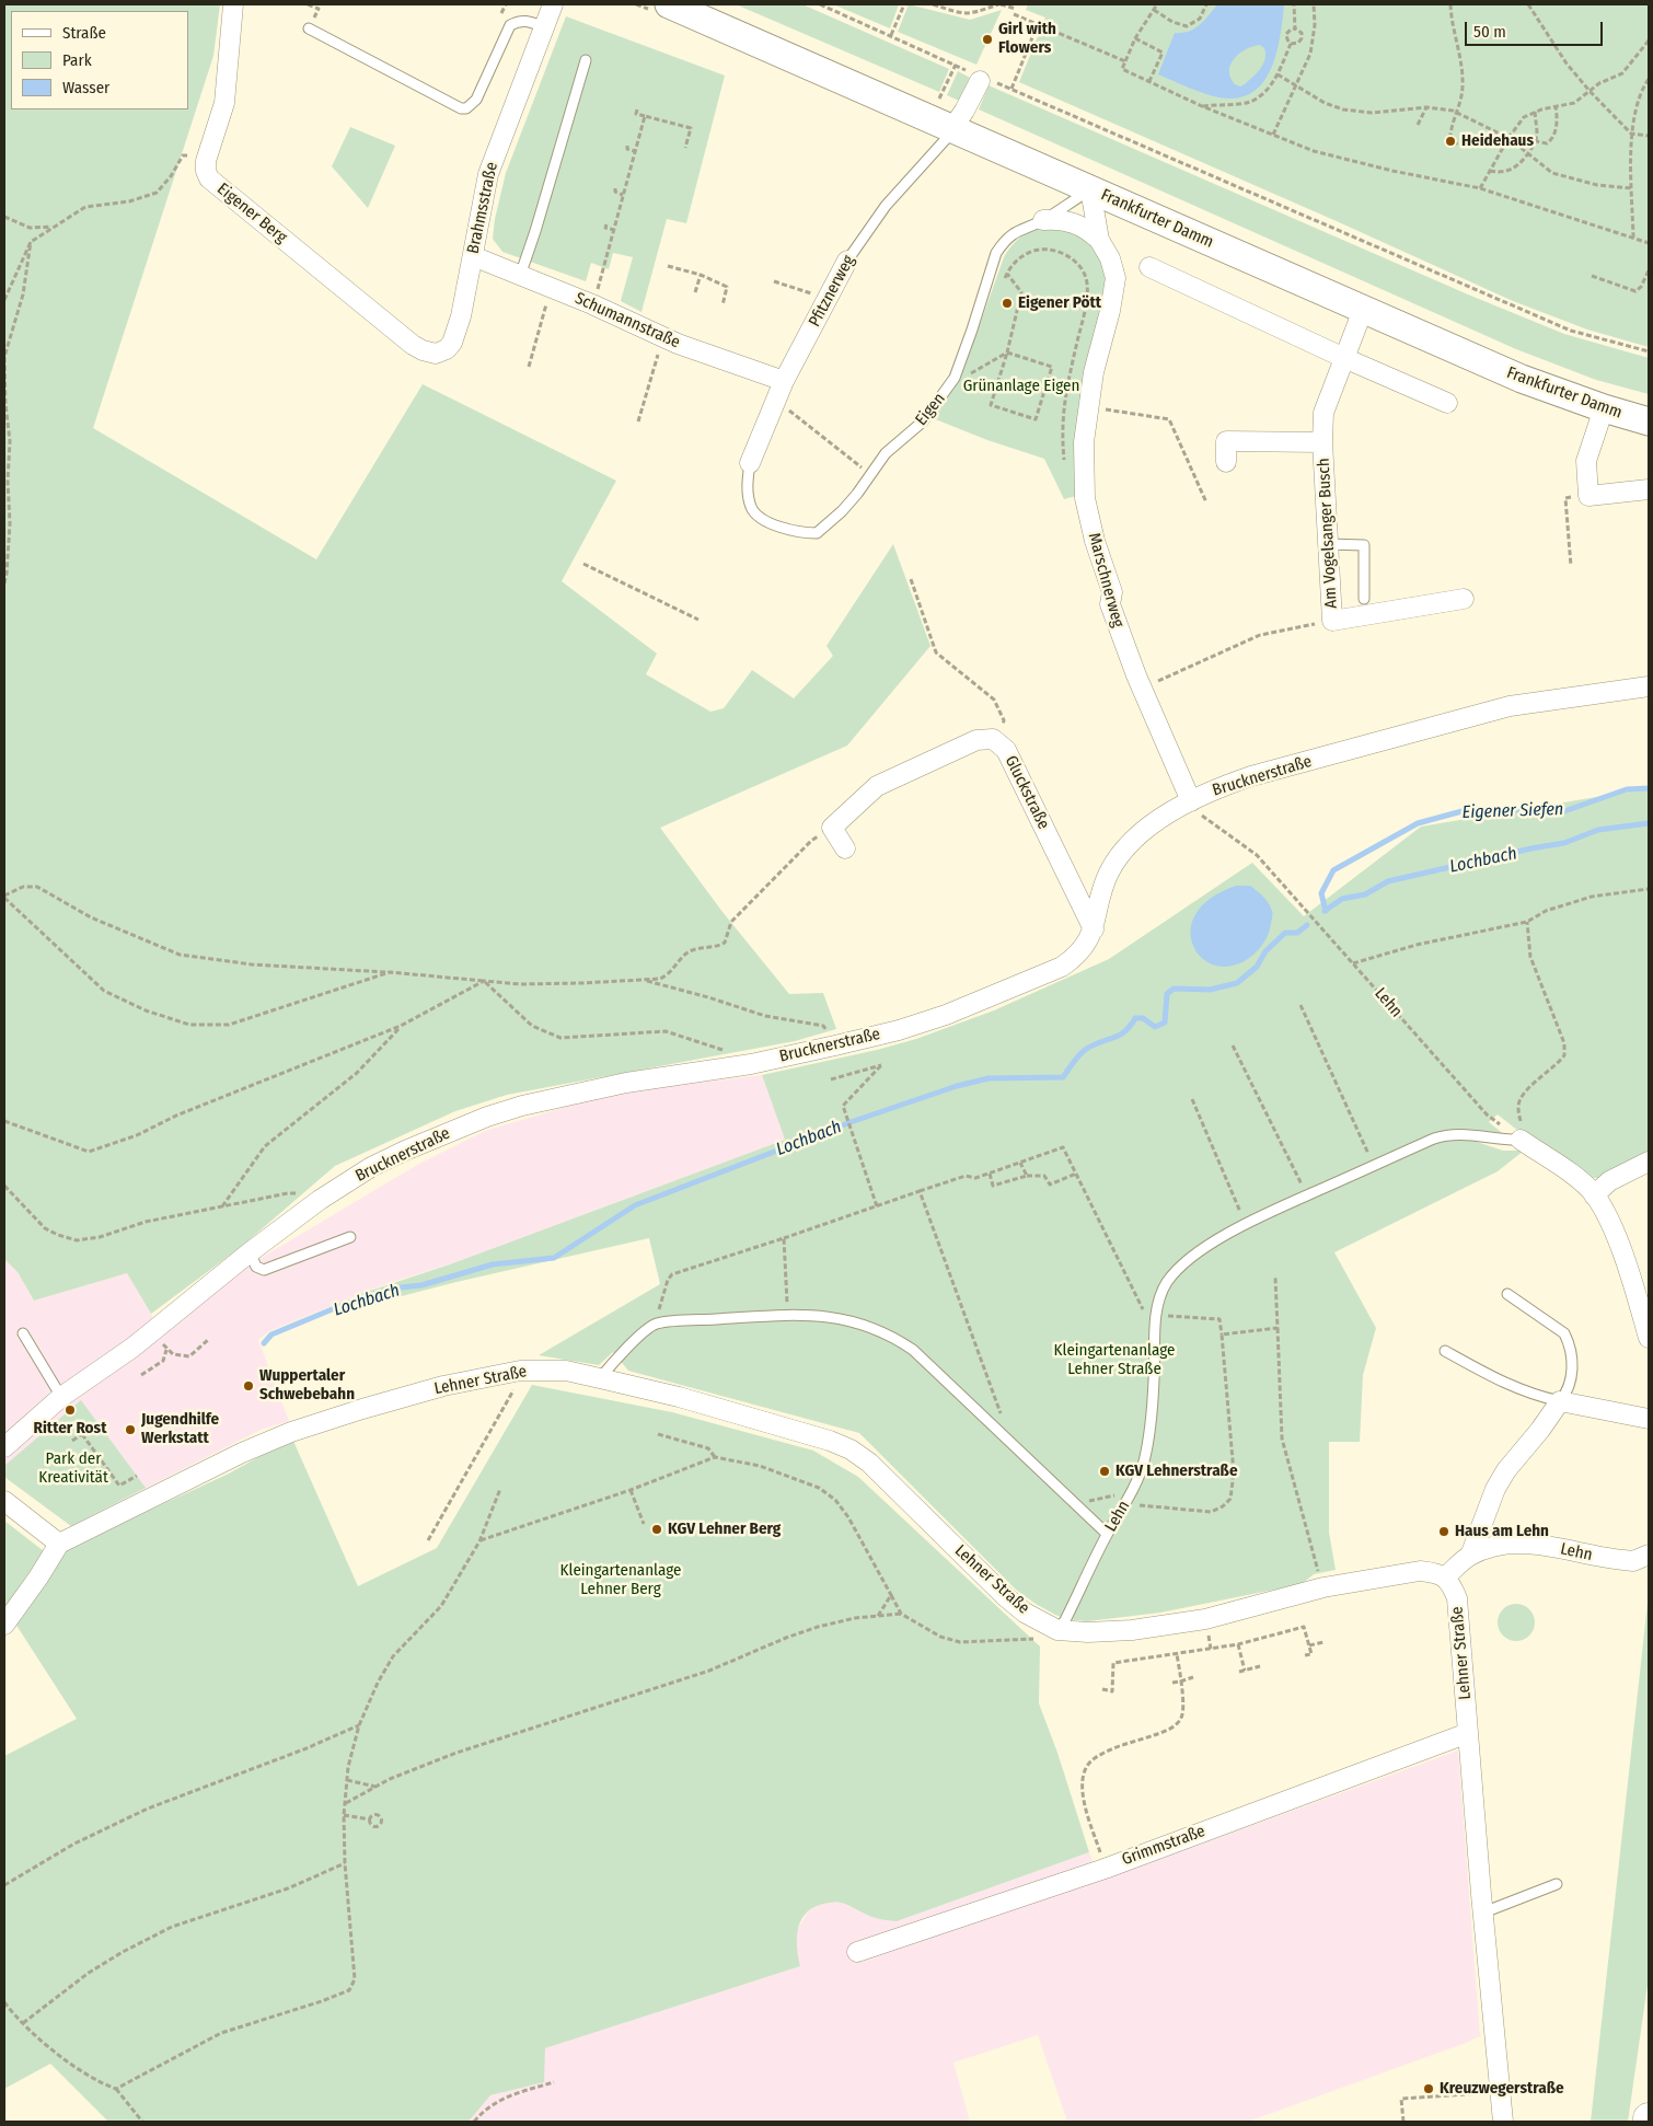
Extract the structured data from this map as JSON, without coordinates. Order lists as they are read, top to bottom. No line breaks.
{"streets":{"main road":["Frankfurter Damm"],"street":["Brahmsstraße","Eigener Berg","Pfitznerweg","Schumannstraße","Am Vogelsanger Busch","Marschnerweg","Brucknerstraße","Gluckstraße","Lehn","Lehner Straße","Grimmstraße"],"lane":["Eigen"]},"crossings":[["Brahmsstraße","Eigener Berg"],["Brahmsstraße","Schumannstraße"],["Frankfurter Damm","Pfitznerweg"],["Frankfurter Damm","Eigen"],["Frankfurter Damm","Am Vogelsanger Busch"],["Frankfurter Damm","Marschnerweg"],["Pfitznerweg","Schumannstraße"],["Pfitznerweg","Eigen"],["Eigen","Marschnerweg"],["Marschnerweg","Brucknerstraße"],["Marschnerweg","Lehn"],["Brucknerstraße","Gluckstraße"],["Brucknerstraße","Lehn"],["Lehn","Lehner Straße"],["Lehner Straße","Grimmstraße"]],"water":["Eigener Siefen","Lochbach"],"parks":["Grünanlage Eigen","Kleingartenanlage Lehner Straße","Park der Kreativität","Kleingartenanlage Lehner Berg"],"places":["Girl with Flowers","Heidehaus","Eigener Pött","Wuppertaler Schwebebahn","Ritter Rost","Jugendhilfe Werkstatt","KGV Lehnerstraße","KGV Lehner Berg","Haus am Lehn","Kreuzwegerstraße"],"legend":["Straße","Park","Wasser"],"scale_bar":"50 m"}
